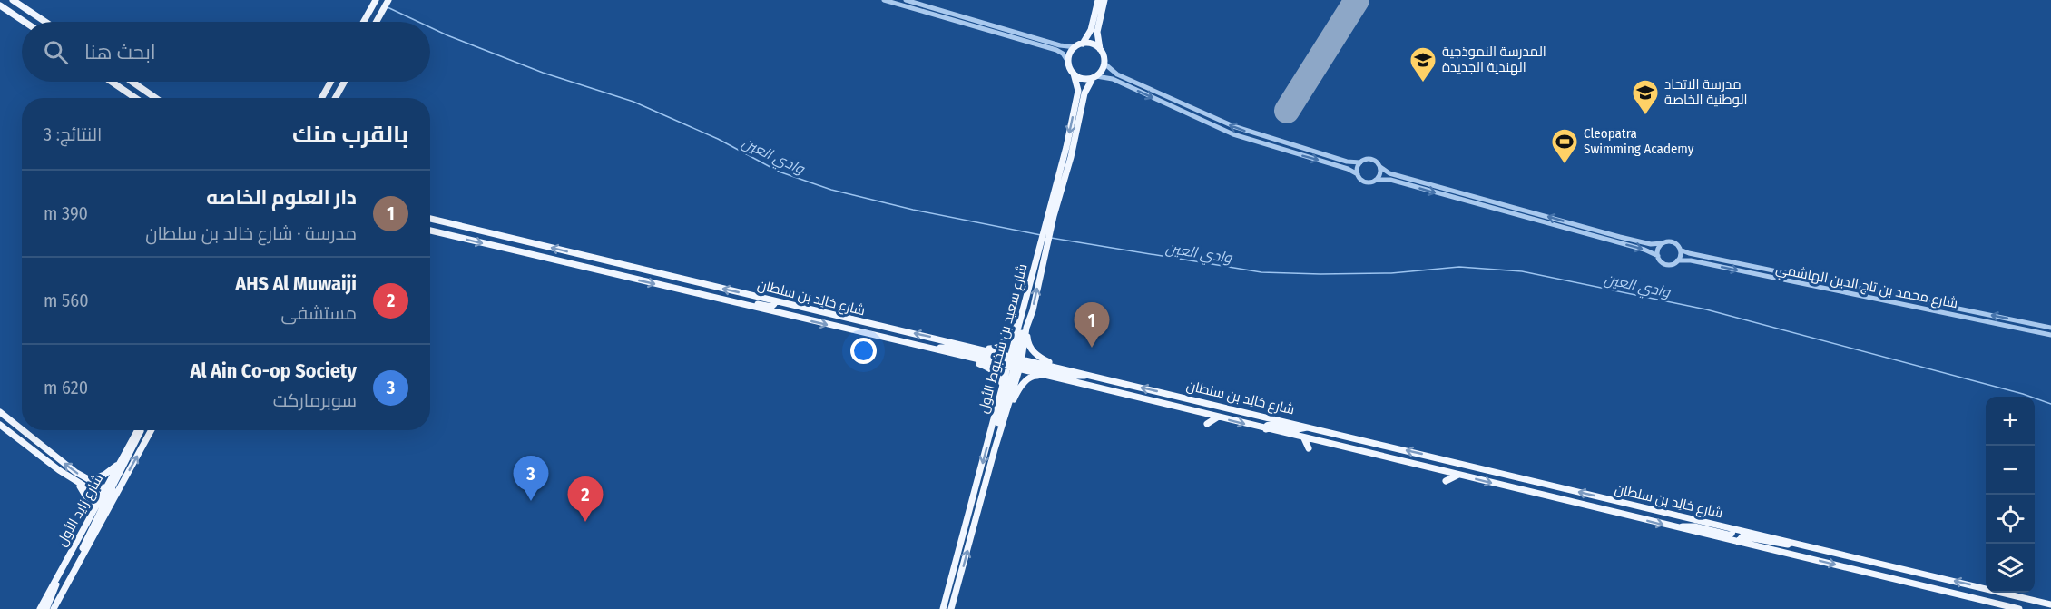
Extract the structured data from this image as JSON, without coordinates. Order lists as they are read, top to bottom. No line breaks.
{"streets":{"main road":["شارع خالِد بن سلطان","شارع سعيد بن شخبوط الأول","شارع زايد الأول"],"street":["شارع محمد بن تاج الدين الهاشمي"]},"crossings":[["شارع خالِد بن سلطان","شارع سعيد بن شخبوط الأول"]],"water":["وادي العين"],"places":{"school or university":["المدرسة النموذجية الهندية الجديدة","مدرسة الاتحاد الوطنية الخاصة"],"sports":["Cleopatra Swimming Academy"]},"page":{"search":"ابحث هنا","heading":["بالقرب منك","النتائج: 3"],"list":[{"mark":"1","name":"دار العلوم الخاصه","note":"مدرسة · شارع خالِد بن سلطان","value":"390 m"},{"mark":"2","name":"AHS Al Muwaiji","note":"مستشفى","value":"560 m"},{"mark":"3","name":"Al Ain Co-op Society","note":"سوبرماركت","value":"620 m"}],"pins":["1","3","2"],"map_buttons":["+","−"]}}
